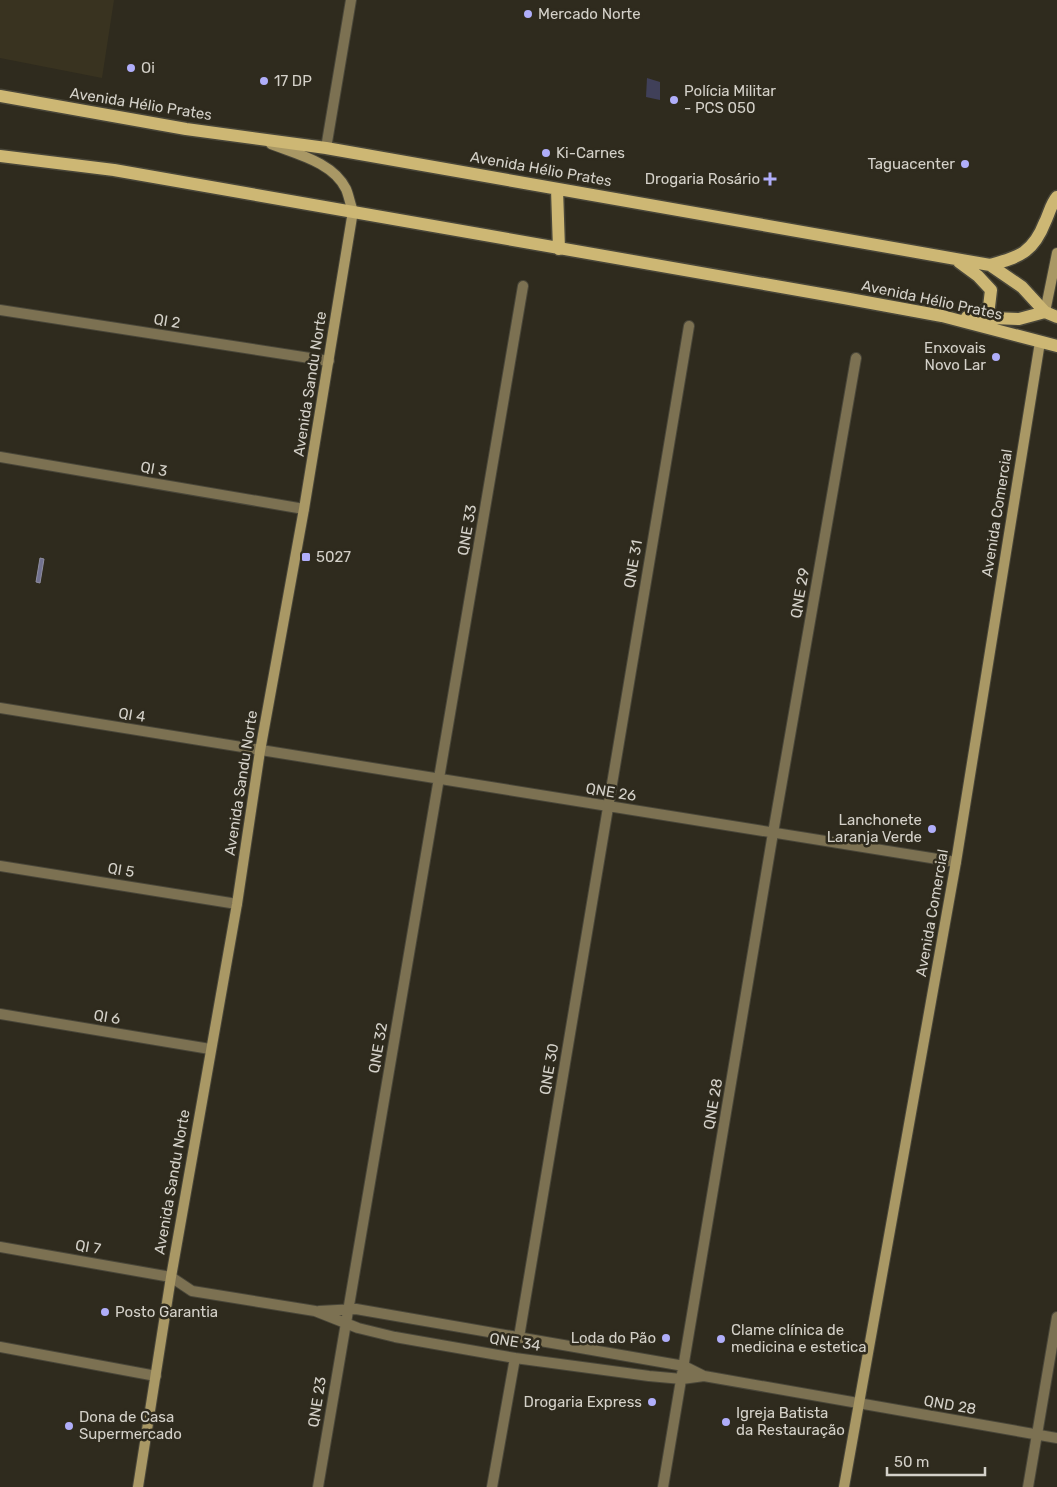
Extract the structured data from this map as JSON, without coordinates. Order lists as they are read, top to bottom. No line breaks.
{"streets":{"main road":["Avenida Hélio Prates","Avenida Sandu Norte","Avenida Comercial"],"street":["QI 2","QI 3","QNE 33","QNE 31","QNE 29","QI 4","QNE 26","QI 5","QI 6","QNE 32","QNE 30","QNE 28","QI 7","QNE 34","QNE 23","QND 28"]},"crossings":[["Avenida Hélio Prates","Avenida Sandu Norte"],["Avenida Hélio Prates","Avenida Comercial"],["QI 2","Avenida Sandu Norte"],["Avenida Sandu Norte","QI 3"],["Avenida Sandu Norte","QI 4"],["Avenida Sandu Norte","QNE 26"],["Avenida Sandu Norte","QI 5"],["Avenida Sandu Norte","QI 6"],["Avenida Sandu Norte","QI 7"],["Avenida Comercial","QNE 26"],["Avenida Comercial","QND 28"],["QNE 33","QNE 26"],["QNE 33","QNE 32"],["QNE 31","QNE 26"],["QNE 31","QNE 30"],["QNE 29","QNE 26"],["QNE 29","QNE 28"],["QI 4","QNE 26"],["QNE 26","QNE 32"],["QNE 26","QNE 30"],["QNE 26","QNE 28"],["QNE 32","QNE 34"],["QNE 32","QNE 23"],["QNE 30","QNE 34"],["QNE 28","QNE 34"],["QNE 34","QNE 23"],["QNE 34","QND 28"]],"places":{"other":["Mercado Norte","Oi","17 DP","Polícia Militar - PCS 050","Ki-Carnes","Taguacenter","Enxovais Novo Lar","Lanchonete Laranja Verde","Posto Garantia","Loda do Pão","Clame clínica de medicina e estetica","Drogaria Express","Igreja Batista da Restauração","Dona de Casa Supermercado"],"health":["Drogaria Rosário"],"transit":["5027"]},"scale_bar":"50 m"}
